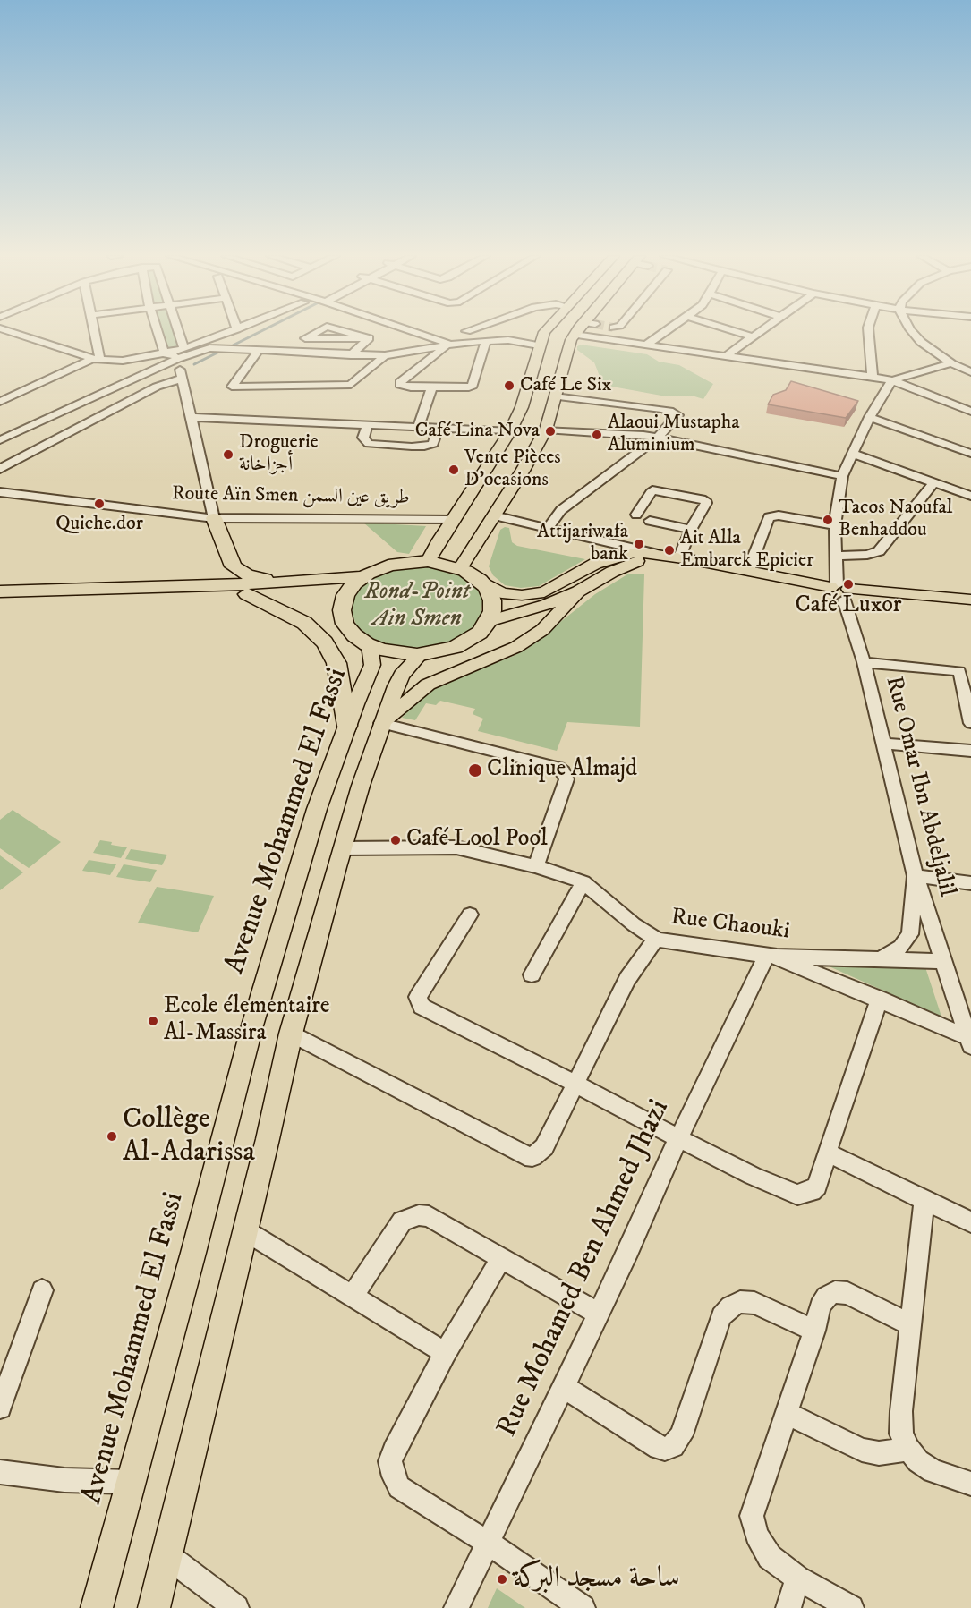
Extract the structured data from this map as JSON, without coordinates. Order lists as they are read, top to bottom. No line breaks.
{"streets":{"main road":["Avenue Mohammed El Fassi"],"street":["Route Aïn Smen طريق عين السمن","Rue Omar Ibn Abdeljalil","Rue Chaouki","Rue Mohamed Ben Ahmed Jhazi"]},"crossings":[["Rue Omar Ibn Abdeljalil","Rue Chaouki"],["Rue Chaouki","Rue Mohamed Ben Ahmed Jhazi"]],"parks":["Rond-Point Ain Smen"],"places":["Café Le Six","Café Lina Nova","Alaoui Mustapha Aluminium","Droguerie أجزاخانة","Vente Pièces D'ocasions","Quiche.dor","Tacos Naoufal Benhaddou","Attijariwafa bank","Ait Alla Embarek Epicier","Café Luxor","Clinique Almajd","Café Lool Pool","Ecole élementaire Al-Massira","Collège Al-Adarissa","ساحة مسجد البركة"]}
